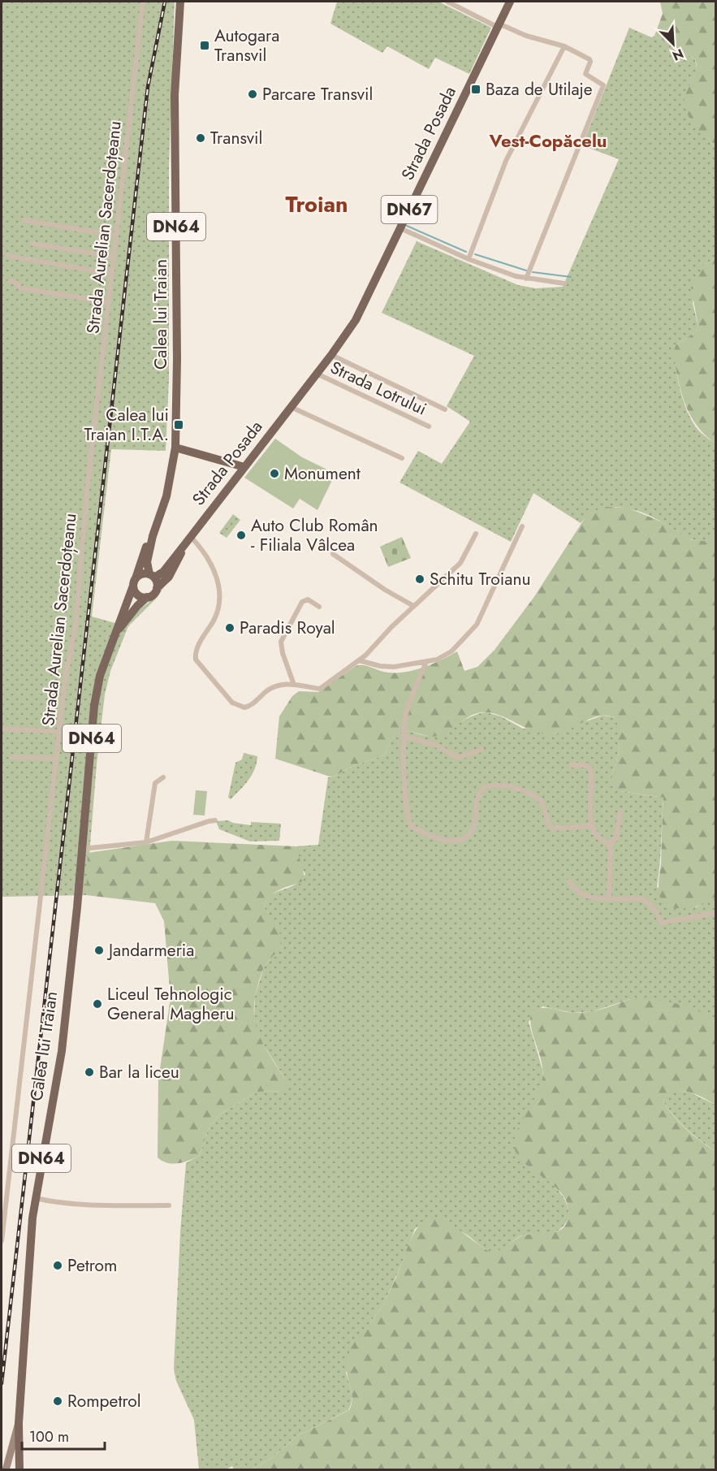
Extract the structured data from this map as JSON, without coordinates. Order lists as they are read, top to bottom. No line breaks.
{"streets":{"main road":["Strada Posada","DN67","DN64","Calea lui Traian"],"street":["Strada Aurelian Sacerdoțeanu","Strada Lotrului"]},"crossings":[["Strada Posada","Calea lui Traian"],["Strada Posada","Strada Lotrului"]],"districts":["Vest-Copăcelu","Troian"],"places":{"transit":["Autogara Transvil","Baza de Utilaje","Calea lui Traian I.T.A."],"other":["Parcare Transvil","Transvil","Monument","Auto Club Român - Filiala Vâlcea","Schitu Troianu","Paradis Royal","Jandarmeria","Liceul Tehnologic General Magheru","Bar la liceu","Petrom","Rompetrol"]},"scale_bar":"100 m","north":"bottom right"}
